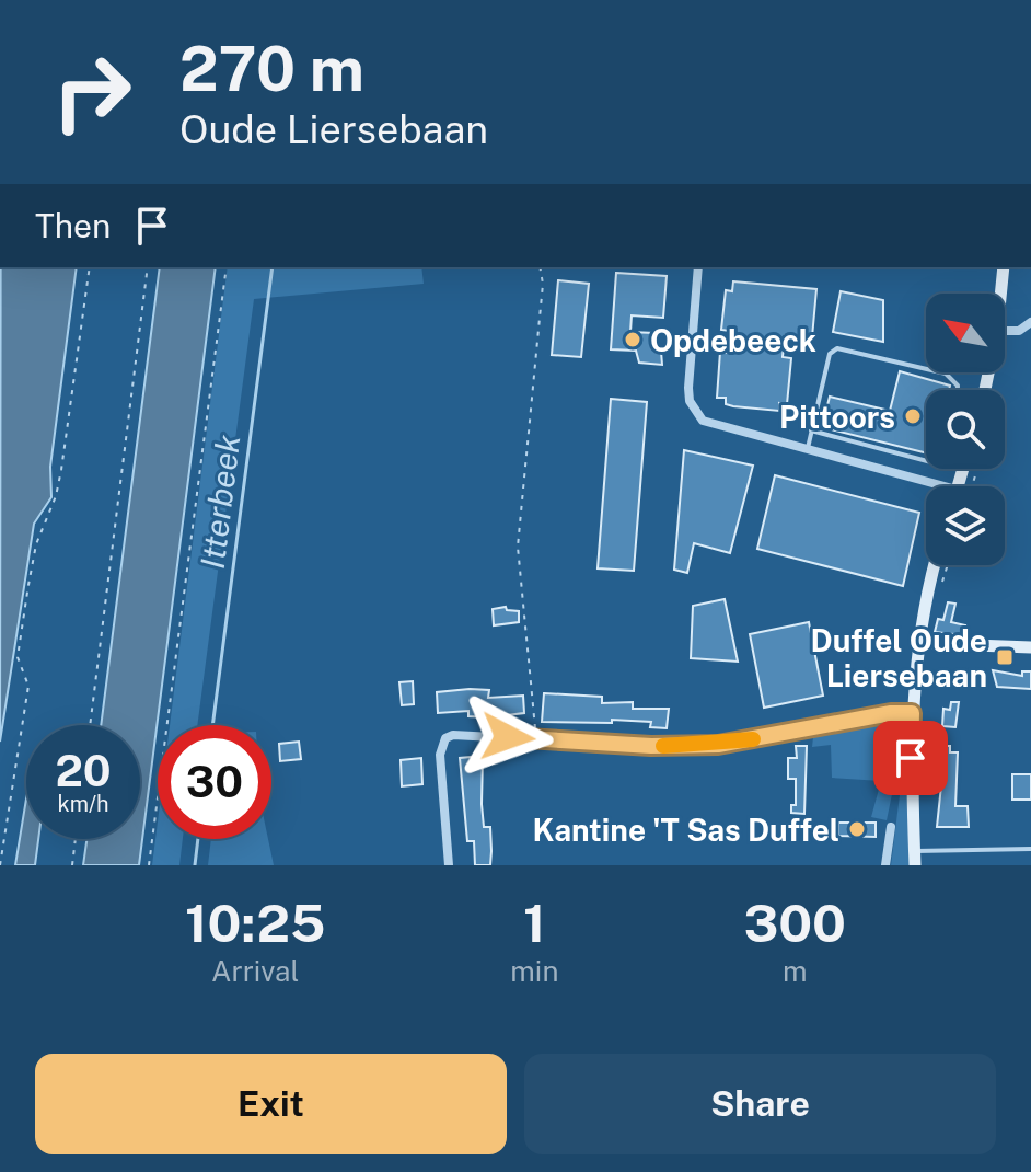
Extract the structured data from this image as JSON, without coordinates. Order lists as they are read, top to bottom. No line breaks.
{"water":["Itterbeek"],"places":{"other":["Opdebeeck","Pittoors","Kantine 'T Sas Duffel"],"transit":["Duffel Oude Liersebaan"]},"north":"top left","page":{"turn":["270 m","Oude Liersebaan"],"then":"Then","speed":"20 km/h","limit":"30","eta":["10:25","Arrival","1","min","300","m"],"buttons":["Exit","Share"]}}
